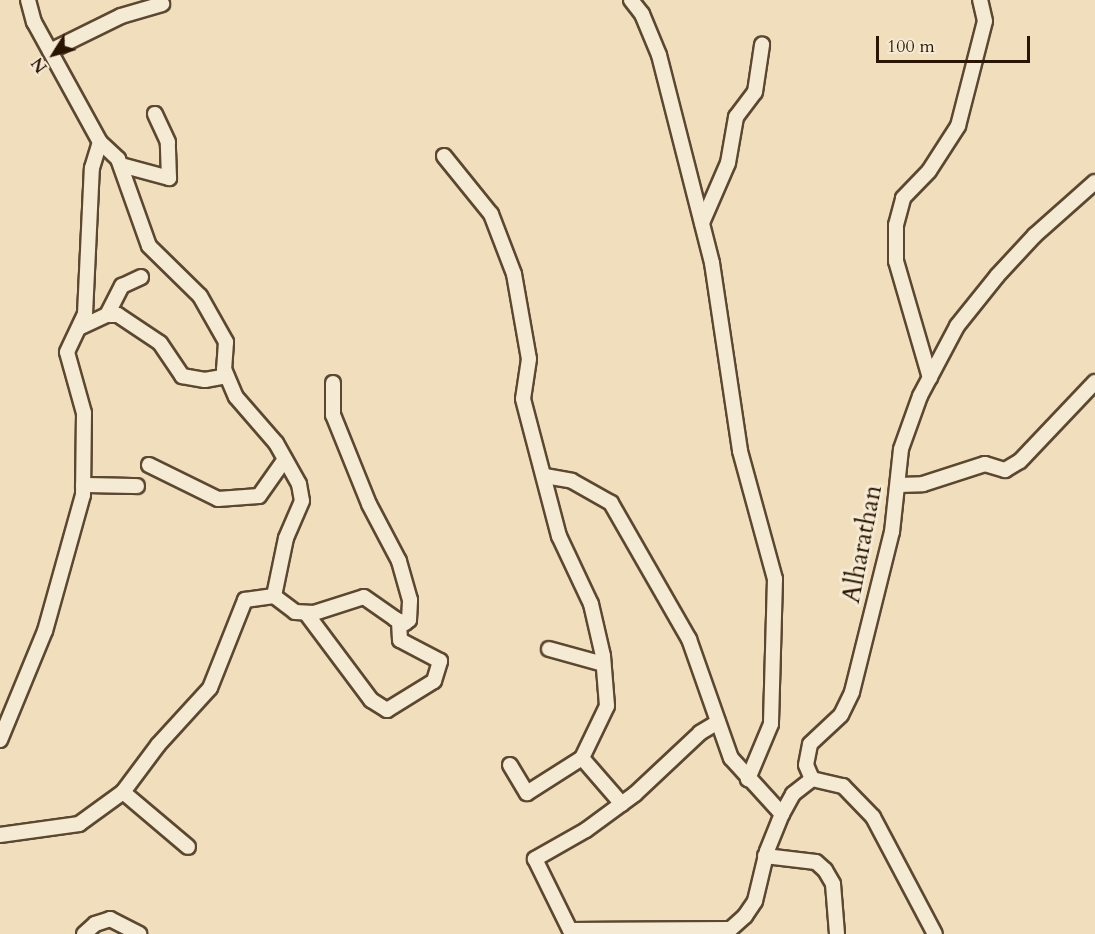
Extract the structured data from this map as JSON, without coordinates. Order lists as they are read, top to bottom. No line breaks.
{"streets":{"street":["Alharathan"]},"scale_bar":"100 m","north":"bottom left"}
